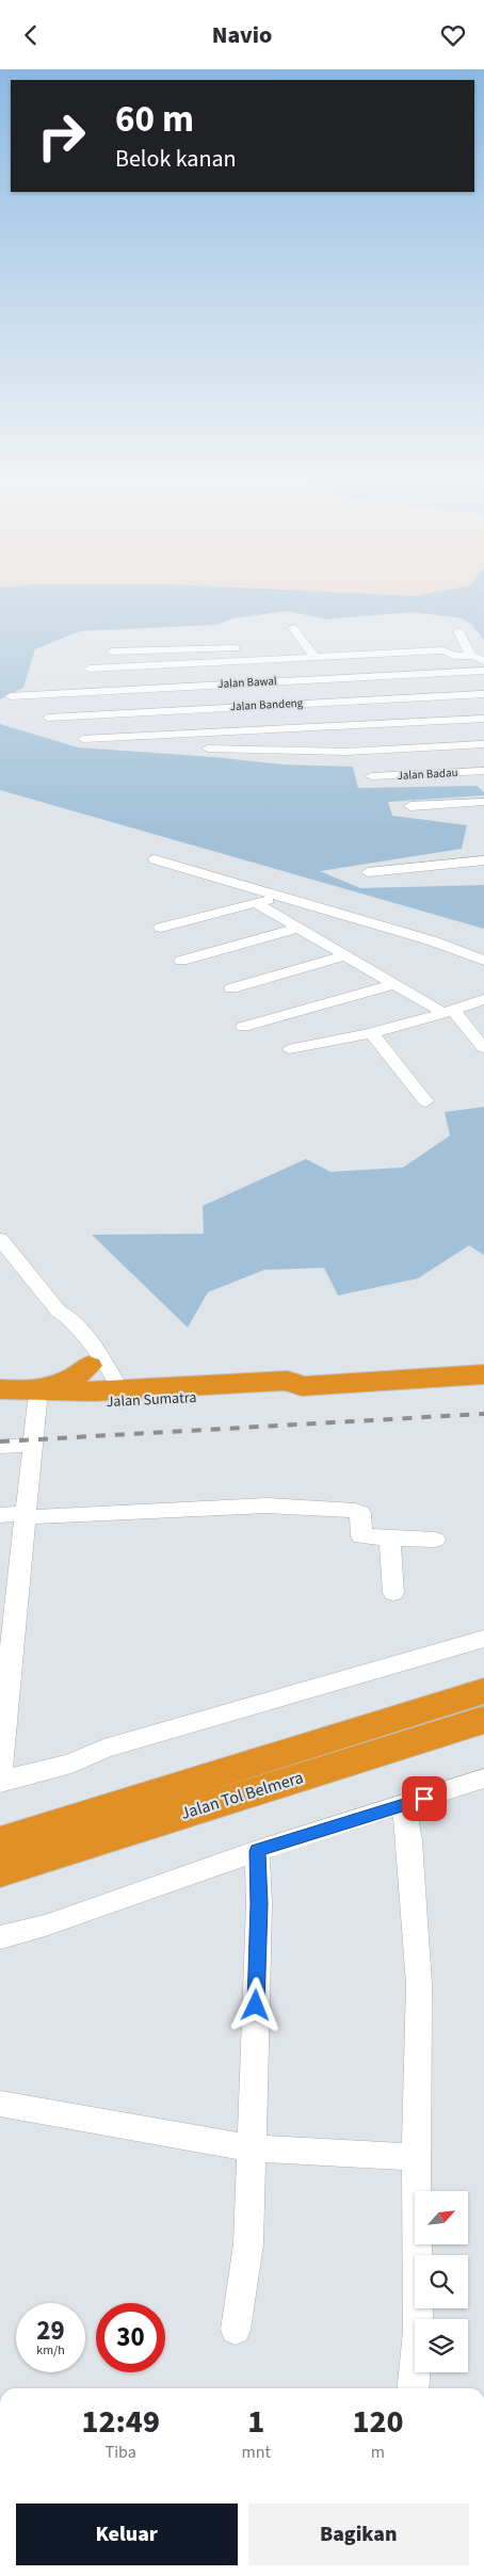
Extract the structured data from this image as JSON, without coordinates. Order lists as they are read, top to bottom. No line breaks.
{"streets":{"highway":["Jalan Sumatra","Jalan Tol Belmera"],"street":["Jalan Bawal","Jalan Bandeng","Jalan Badau"]},"north":"top right","page":{"header":"Navio","turn":["60 m","Belok kanan"],"speed":"29 km/h","limit":"30","eta":["12:49","Tiba","1","mnt","120","m"],"buttons":["Keluar","Bagikan"]}}
